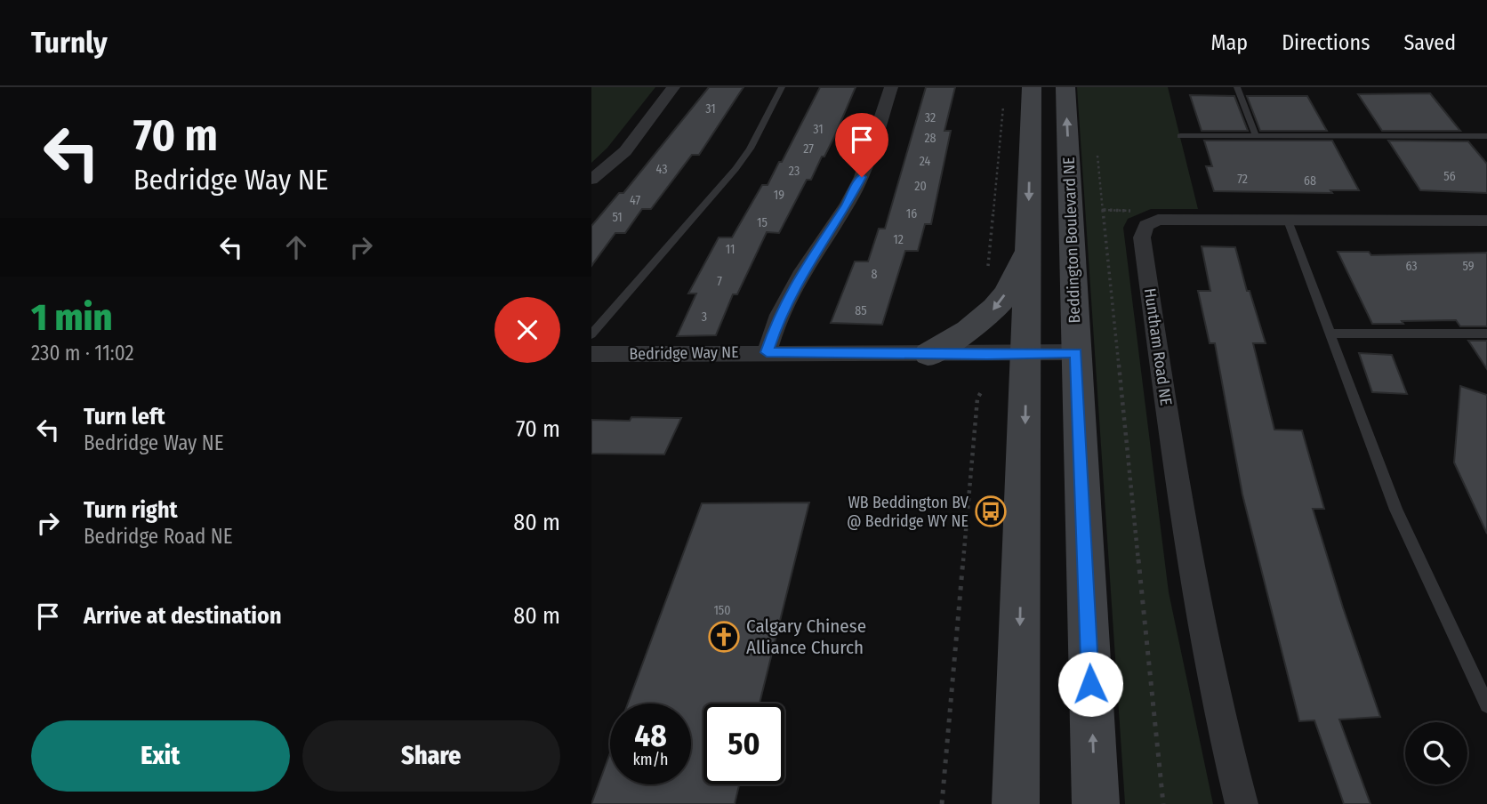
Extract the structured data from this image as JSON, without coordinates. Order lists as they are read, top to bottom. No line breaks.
{"streets":{"main road":["Beddington Boulevard NE"],"street":["Huntham Road NE","Bedridge Way NE"]},"crossings":[["Beddington Boulevard NE","Bedridge Way NE"]],"places":{"bus stop":["WB Beddington BV @ Bedridge WY NE"],"church":["Calgary Chinese Alliance Church"]},"house_numbers":["31","32","31","28","27","24","43","23","56","72","68","20","19","47","16","51","15","12","11","63","59","8","7","85","3","150"],"page":{"header":"Turnly","nav":["Map","Directions","Saved"],"turn":["70 m","Bedridge Way NE"],"heading":["1 min","230 m · 11:02"],"list":[{"name":"Turn left","note":"Bedridge Way NE","value":"70 m"},{"name":"Turn right","note":"Bedridge Road NE","value":"80 m"},{"name":"Arrive at destination","value":"80 m"}],"speed":"48 km/h","limit":"50","buttons":["Exit","Share"]}}
